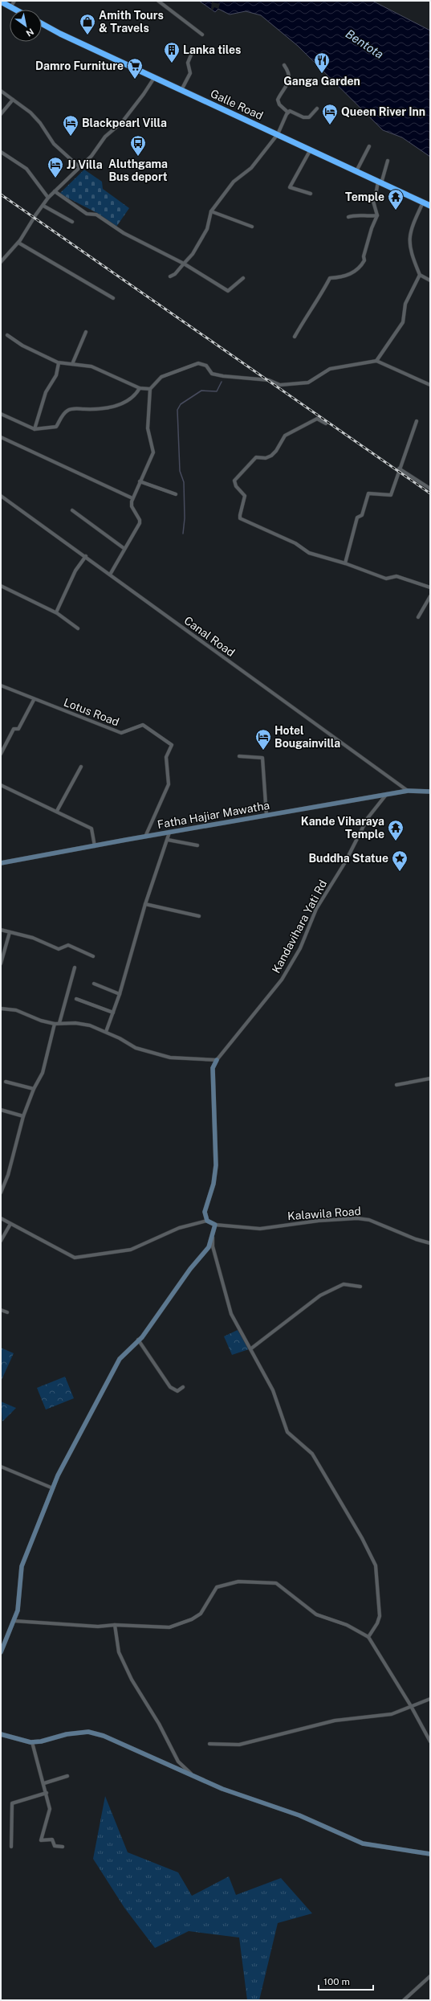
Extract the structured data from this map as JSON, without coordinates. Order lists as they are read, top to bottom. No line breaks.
{"streets":{"highway":["Galle Road"],"street":["Canal Road","Lotus Road","Fatha Hajiar Mawatha","Kandavihara Yati Rd","Kalawila Road"]},"crossings":[["Canal Road","Fatha Hajiar Mawatha"],["Lotus Road","Fatha Hajiar Mawatha"],["Fatha Hajiar Mawatha","Kandavihara Yati Rd"]],"water":["Bentota"],"places":{"shop":["Amith Tours & Travels"],"building":["Lanka tiles"],"restaurant":["Ganga Garden"],"supermarket":["Damro Furniture"],"hotel":["Queen River Inn","Blackpearl Villa","JJ Villa","Hotel Bougainvilla"],"bus stop":["Aluthgama Bus deport"],"temple":["Temple","Kande Viharaya Temple"],"place":["Buddha Statue"]},"scale_bar":"100 m","north":"bottom right"}
